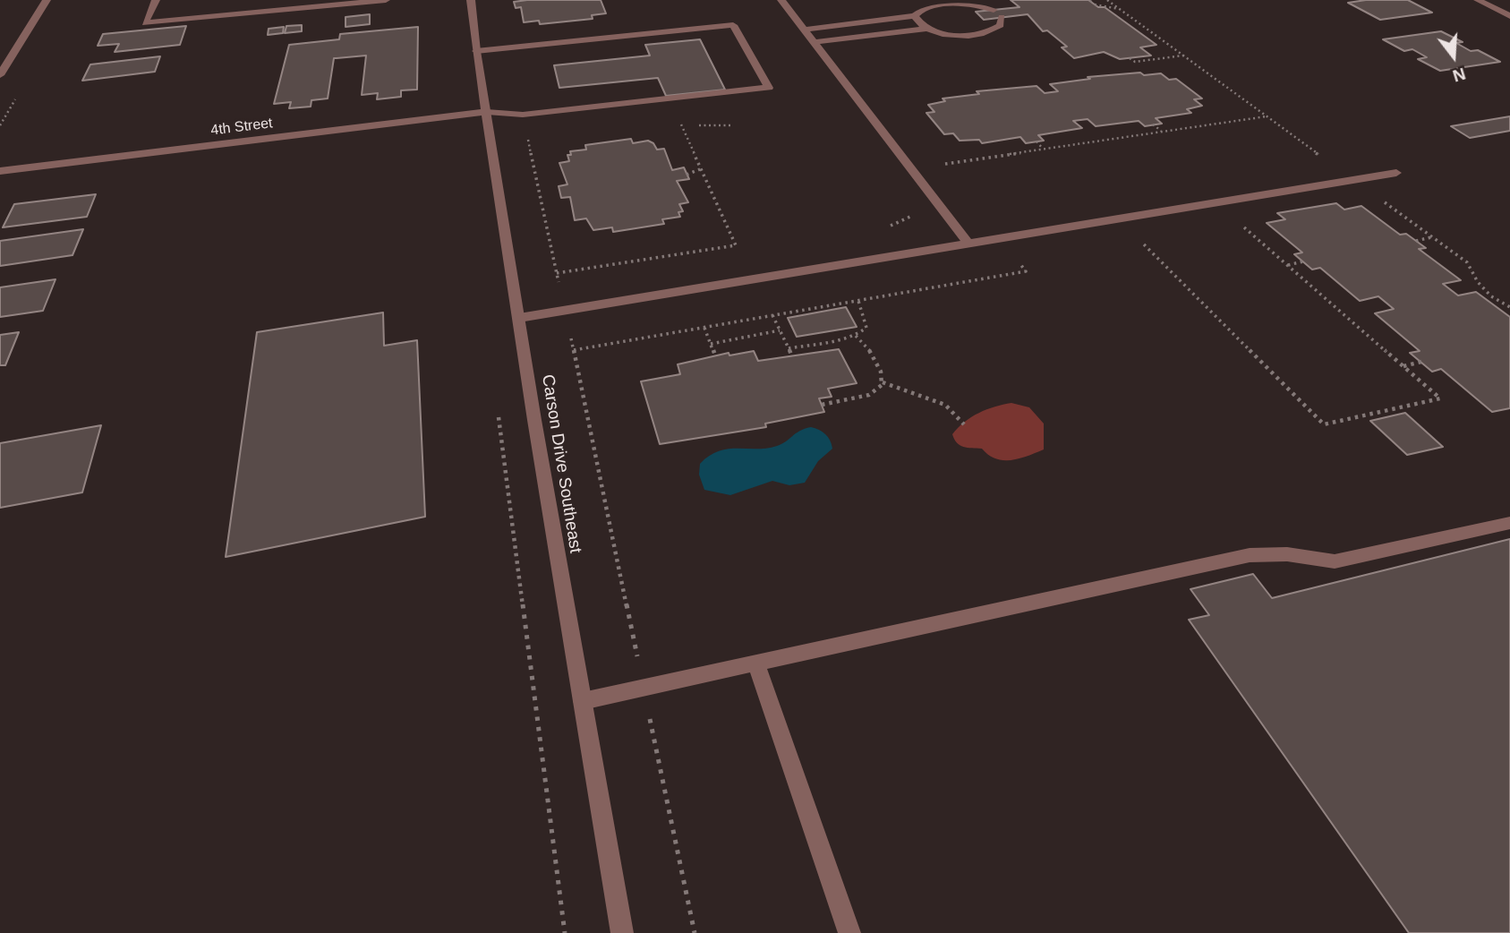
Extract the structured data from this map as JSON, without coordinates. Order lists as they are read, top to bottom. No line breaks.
{"streets":{"street":["4th Street","Carson Drive Southeast"]},"crossings":[["4th Street","Carson Drive Southeast"]],"north":"bottom"}
